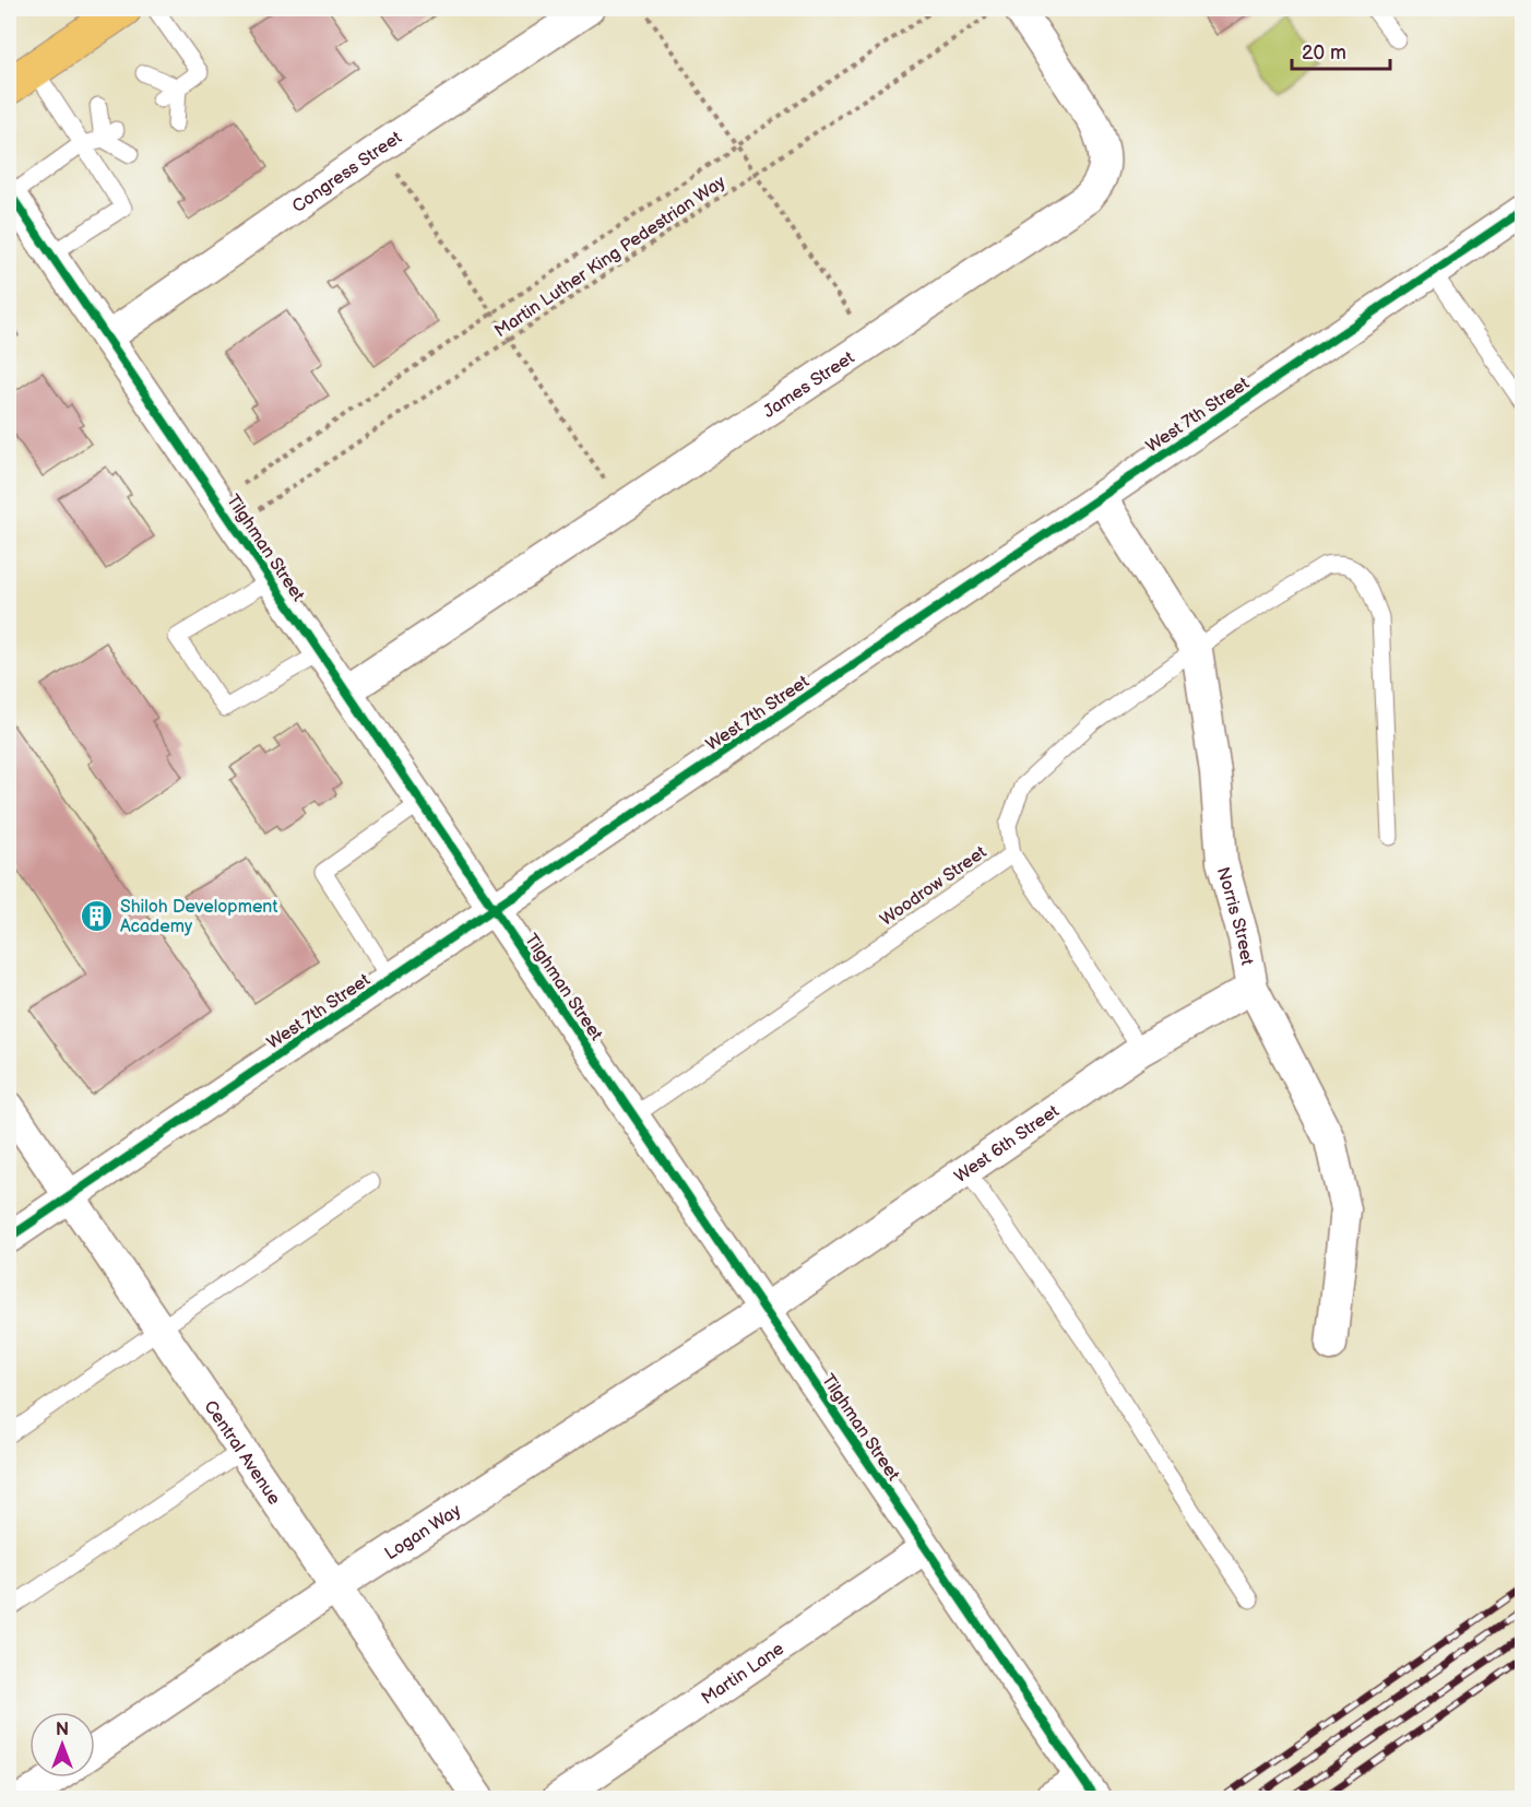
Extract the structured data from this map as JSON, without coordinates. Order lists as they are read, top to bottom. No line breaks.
{"streets":{"street":["Congress Street","James Street","West 7th Street","Tilghman Street","Norris Street","West 6th Street","Central Avenue","Logan Way","Martin Lane"],"lane":["Woodrow Street"],"path":["Martin Luther King Pedestrian Way"]},"crossings":[["Congress Street","Tilghman Street"],["Martin Luther King Pedestrian Way","Tilghman Street"],["James Street","Tilghman Street"],["West 7th Street","Tilghman Street"],["West 7th Street","Norris Street"],["West 7th Street","Central Avenue"],["Tilghman Street","Woodrow Street"],["Tilghman Street","West 6th Street"],["Tilghman Street","Logan Way"],["Tilghman Street","Martin Lane"],["Woodrow Street","Norris Street"],["Norris Street","West 6th Street"],["West 6th Street","Logan Way"],["Central Avenue","Logan Way"]],"places":{"building":["Shiloh Development Academy"]},"scale_bar":"20 m","north":"top"}
